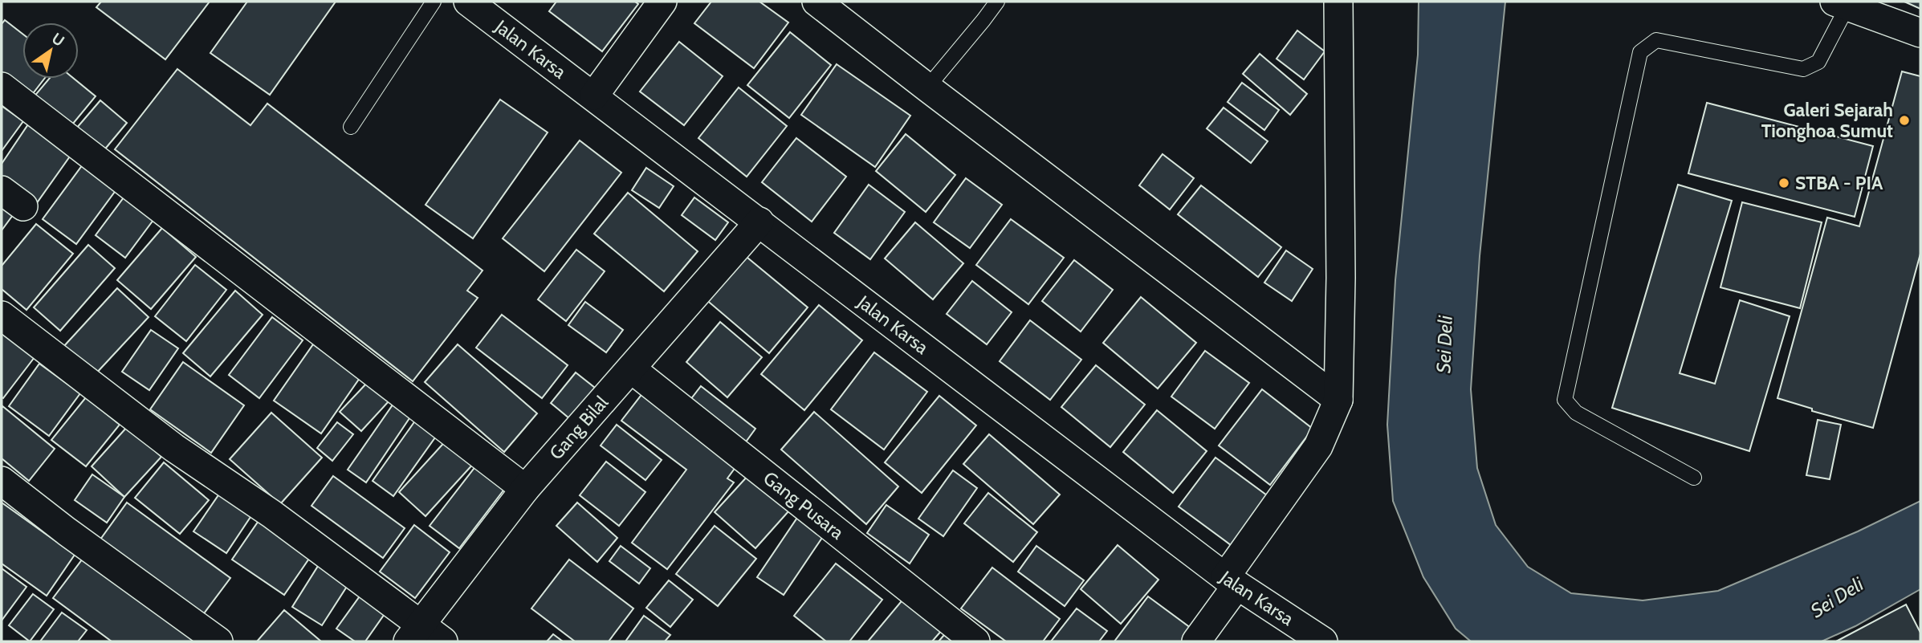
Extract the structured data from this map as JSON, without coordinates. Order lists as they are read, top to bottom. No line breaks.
{"streets":{"street":["Jalan Karsa","Gang Bilal","Gang Pusara"]},"crossings":[["Jalan Karsa","Gang Bilal"],["Gang Bilal","Gang Pusara"]],"water":["Sei Deli"],"places":["Galeri Sejarah Tionghoa Sumut","STBA - PIA"],"north":"top right"}
